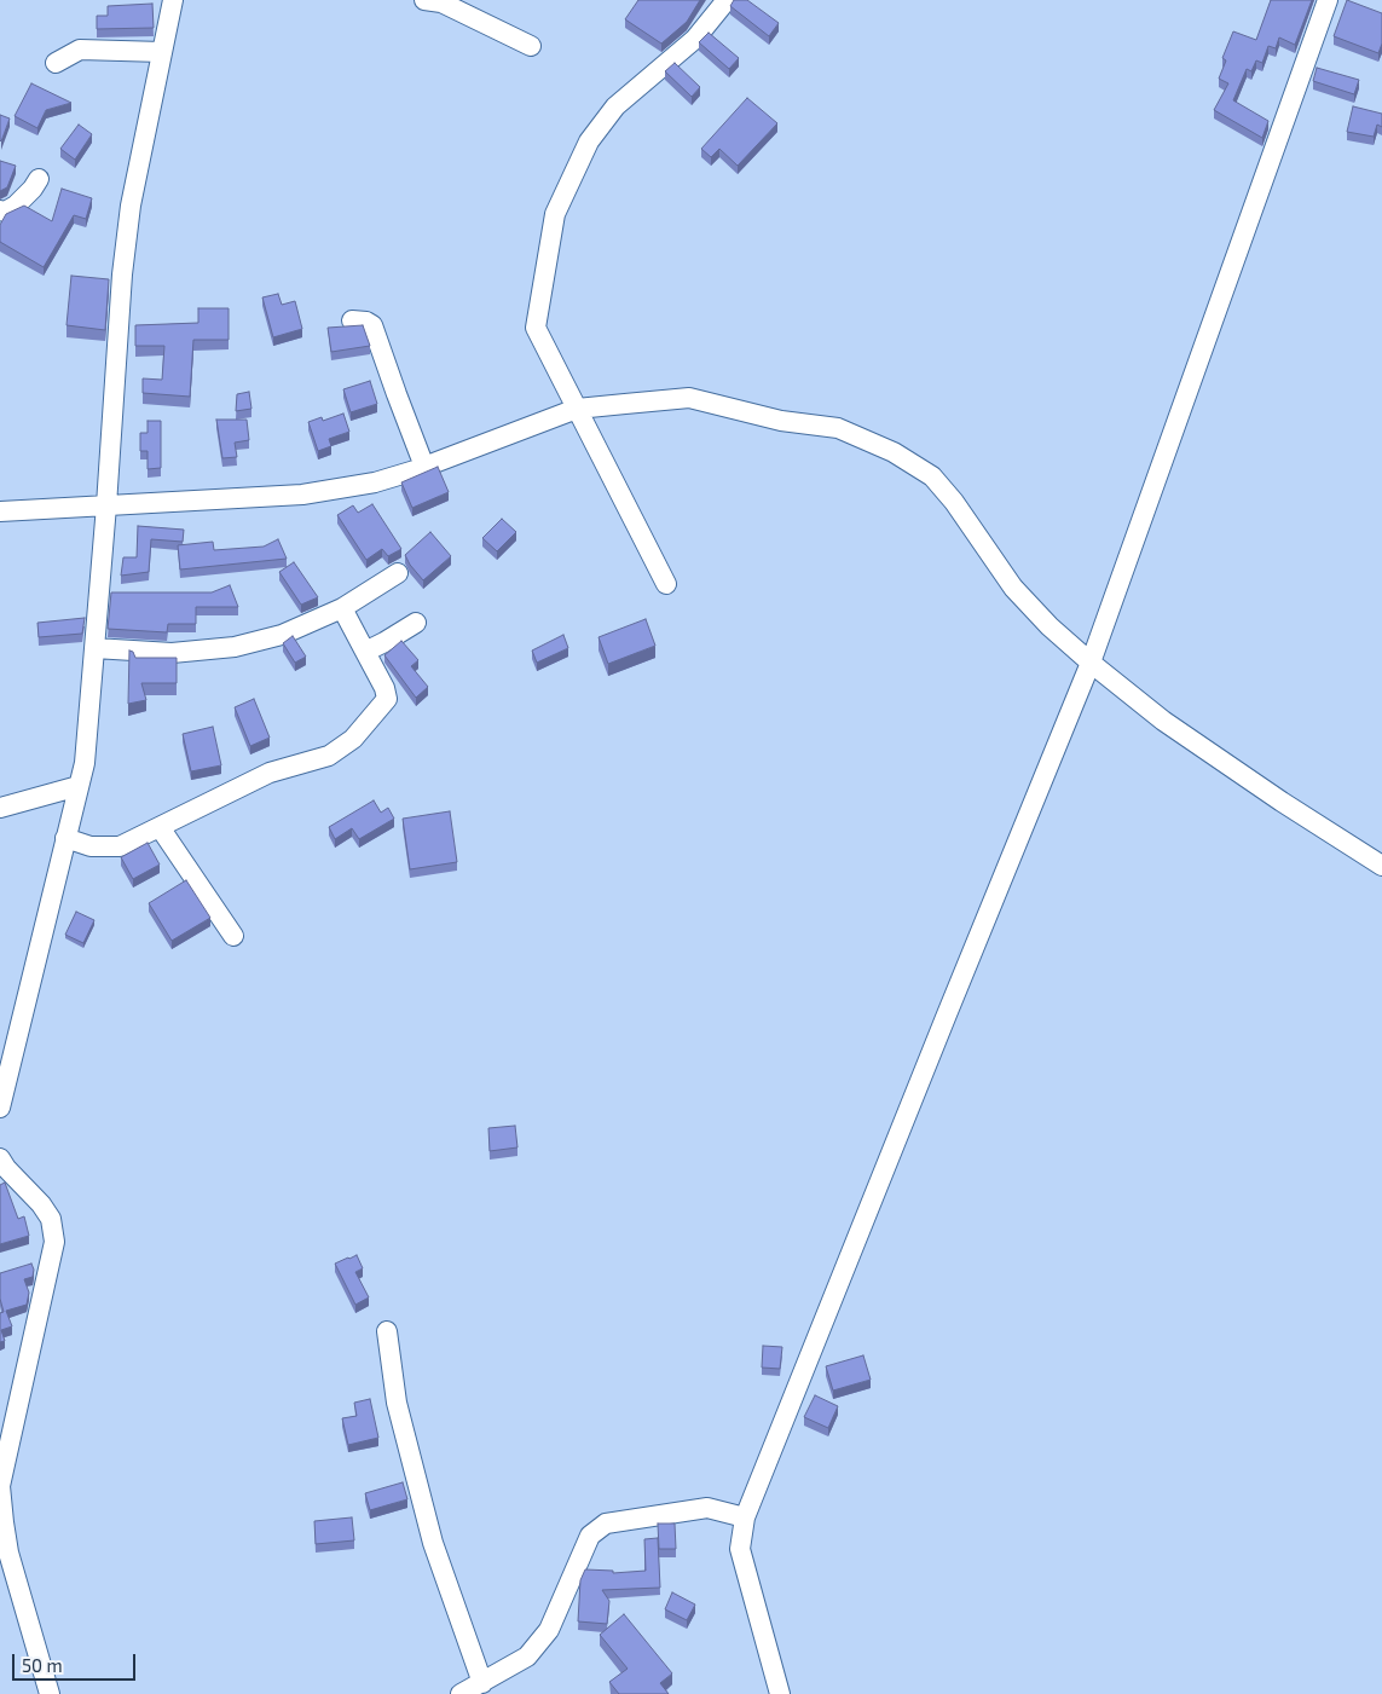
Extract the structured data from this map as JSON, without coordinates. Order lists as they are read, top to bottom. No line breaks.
{"scale_bar":"50 m"}
